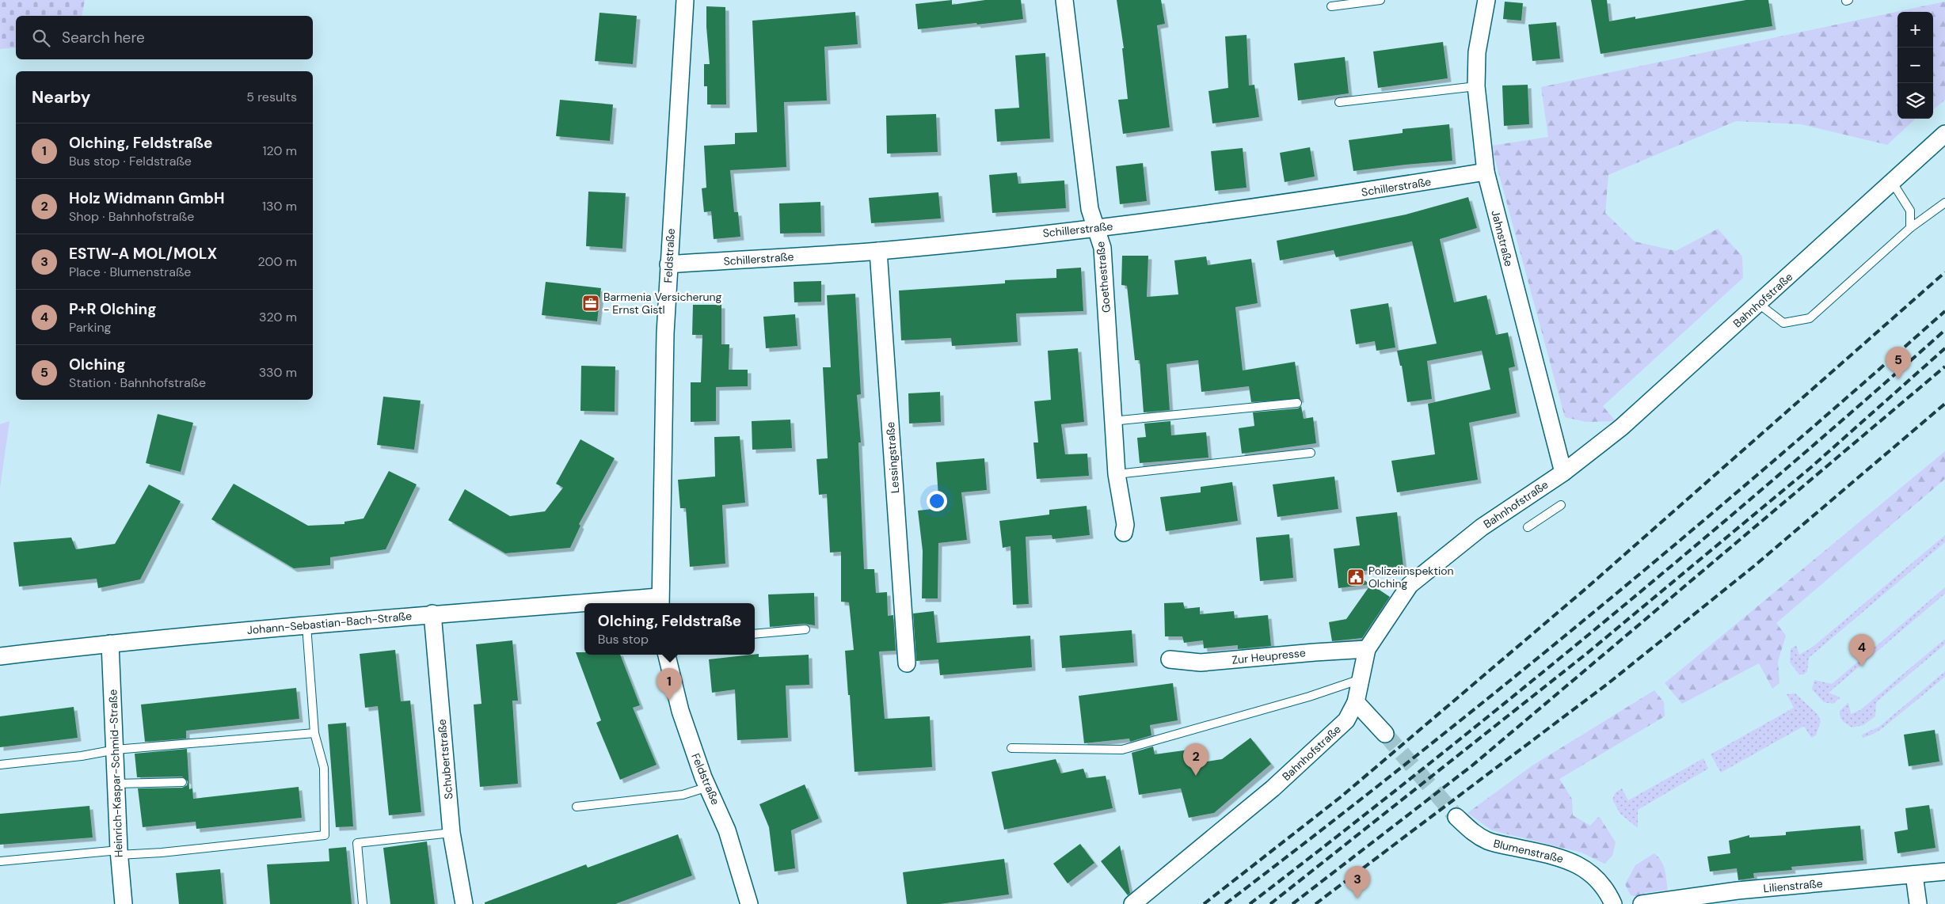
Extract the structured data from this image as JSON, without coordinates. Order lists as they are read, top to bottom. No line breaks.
{"streets":{"street":["Schillerstraße","Jahnstraße","Feldstraße","Goethestraße","Bahnhofstraße","Lessingstraße","Johann-Sebastian-Bach-Straße","Zur Heupresse","Schubertstraße","Heinrich-Kaspar-Schmid-Straße","Blumenstraße","Lilienstraße"]},"crossings":[["Schillerstraße","Jahnstraße"],["Schillerstraße","Feldstraße"],["Schillerstraße","Goethestraße"],["Schillerstraße","Lessingstraße"],["Jahnstraße","Bahnhofstraße"],["Feldstraße","Johann-Sebastian-Bach-Straße"],["Bahnhofstraße","Zur Heupresse"],["Johann-Sebastian-Bach-Straße","Schubertstraße"],["Johann-Sebastian-Bach-Straße","Heinrich-Kaspar-Schmid-Straße"]],"places":{"office":["Barmenia Versicherung - Ernst Gistl"],"public building":["Polizeiinspektion Olching"]},"page":{"map_buttons":["+","−"],"search":"Search here","heading":["Nearby","5 results"],"list":[{"mark":"1","name":"Olching, Feldstraße","note":"Bus stop · Feldstraße","value":"120 m"},{"mark":"2","name":"Holz Widmann GmbH","note":"Shop · Bahnhofstraße","value":"130 m"},{"mark":"3","name":"ESTW-A MOL/MOLX","note":"Place · Blumenstraße","value":"200 m"},{"mark":"4","name":"P+R Olching","note":"Parking","value":"320 m"},{"mark":"5","name":"Olching","note":"Station · Bahnhofstraße","value":"330 m"}],"pins":["5","4","1","2","3"],"popup":["Olching, Feldstraße","Bus stop"]}}
